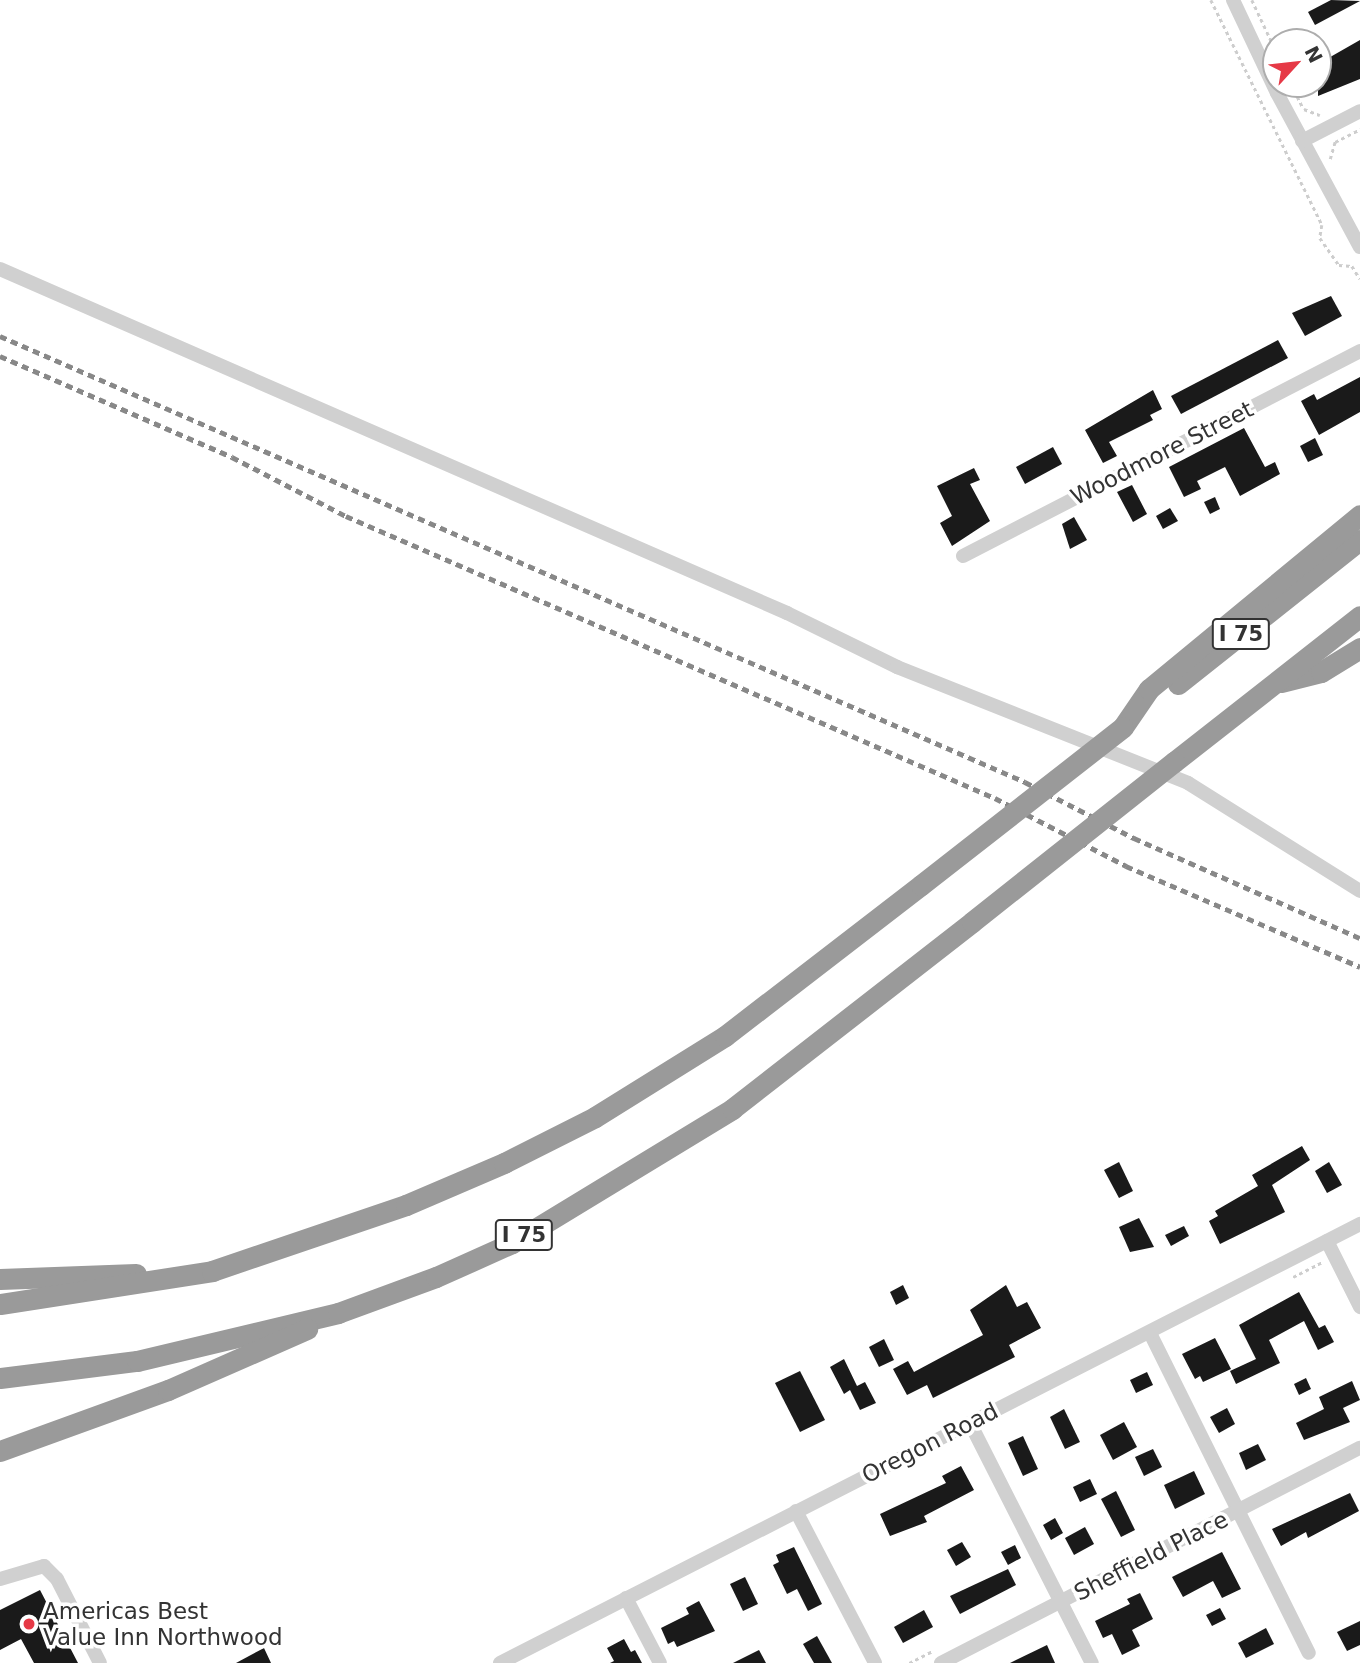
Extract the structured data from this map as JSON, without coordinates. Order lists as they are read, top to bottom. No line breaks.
{"streets":{"highway":["I 75"],"street":["Woodmore Street","Oregon Road","Sheffield Place"]},"places":["Americas Best Value Inn Northwood"],"north":"top right"}
